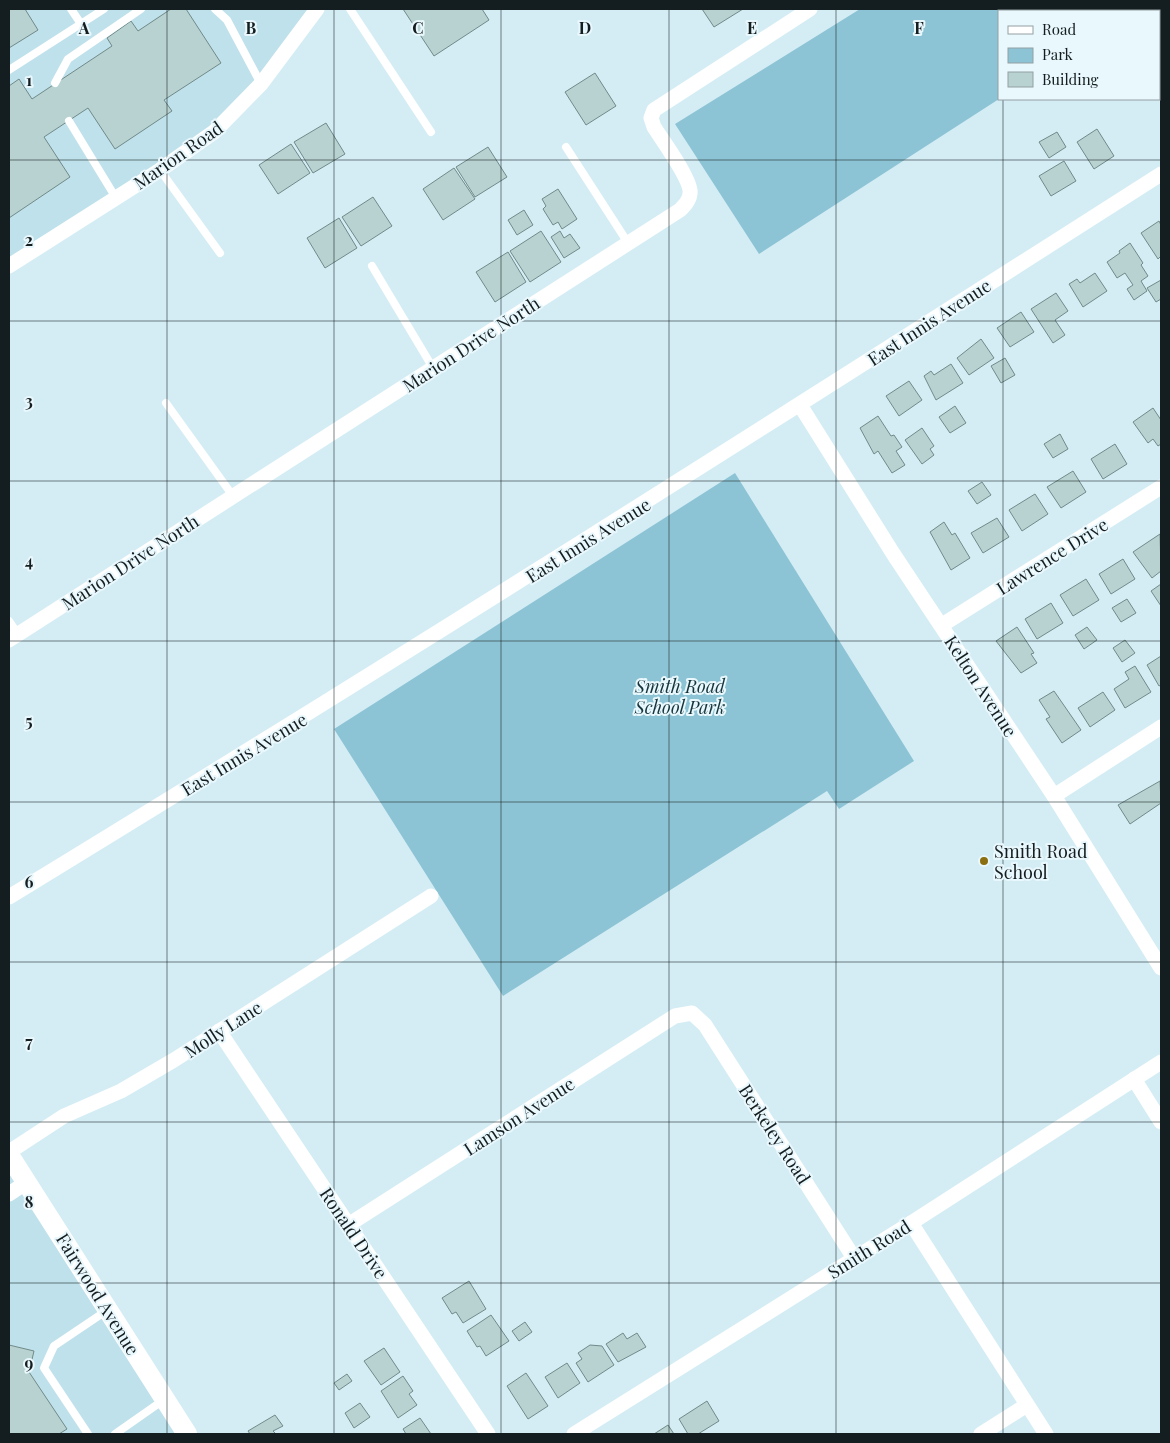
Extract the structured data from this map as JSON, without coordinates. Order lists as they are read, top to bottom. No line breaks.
{"streets":{"street":["Marion Road","East Innis Avenue","Marion Drive North","Lawrence Drive","Kelton Avenue","Molly Lane","Lamson Avenue","Berkeley Road","Ronald Drive","Smith Road","Fairwood Avenue"]},"crossings":[["East Innis Avenue","Kelton Avenue"],["Lawrence Drive","Kelton Avenue"],["Molly Lane","Ronald Drive"],["Molly Lane","Fairwood Avenue"],["Lamson Avenue","Berkeley Road"],["Lamson Avenue","Ronald Drive"],["Berkeley Road","Smith Road"]],"parks":["Smith Road School Park"],"places":["Smith Road School"],"legend":["Road","Park","Building"],"grid":{"columns":["A","B","C","D","E","F"],"rows":["1","2","3","4","5","6","7","8","9"]}}
